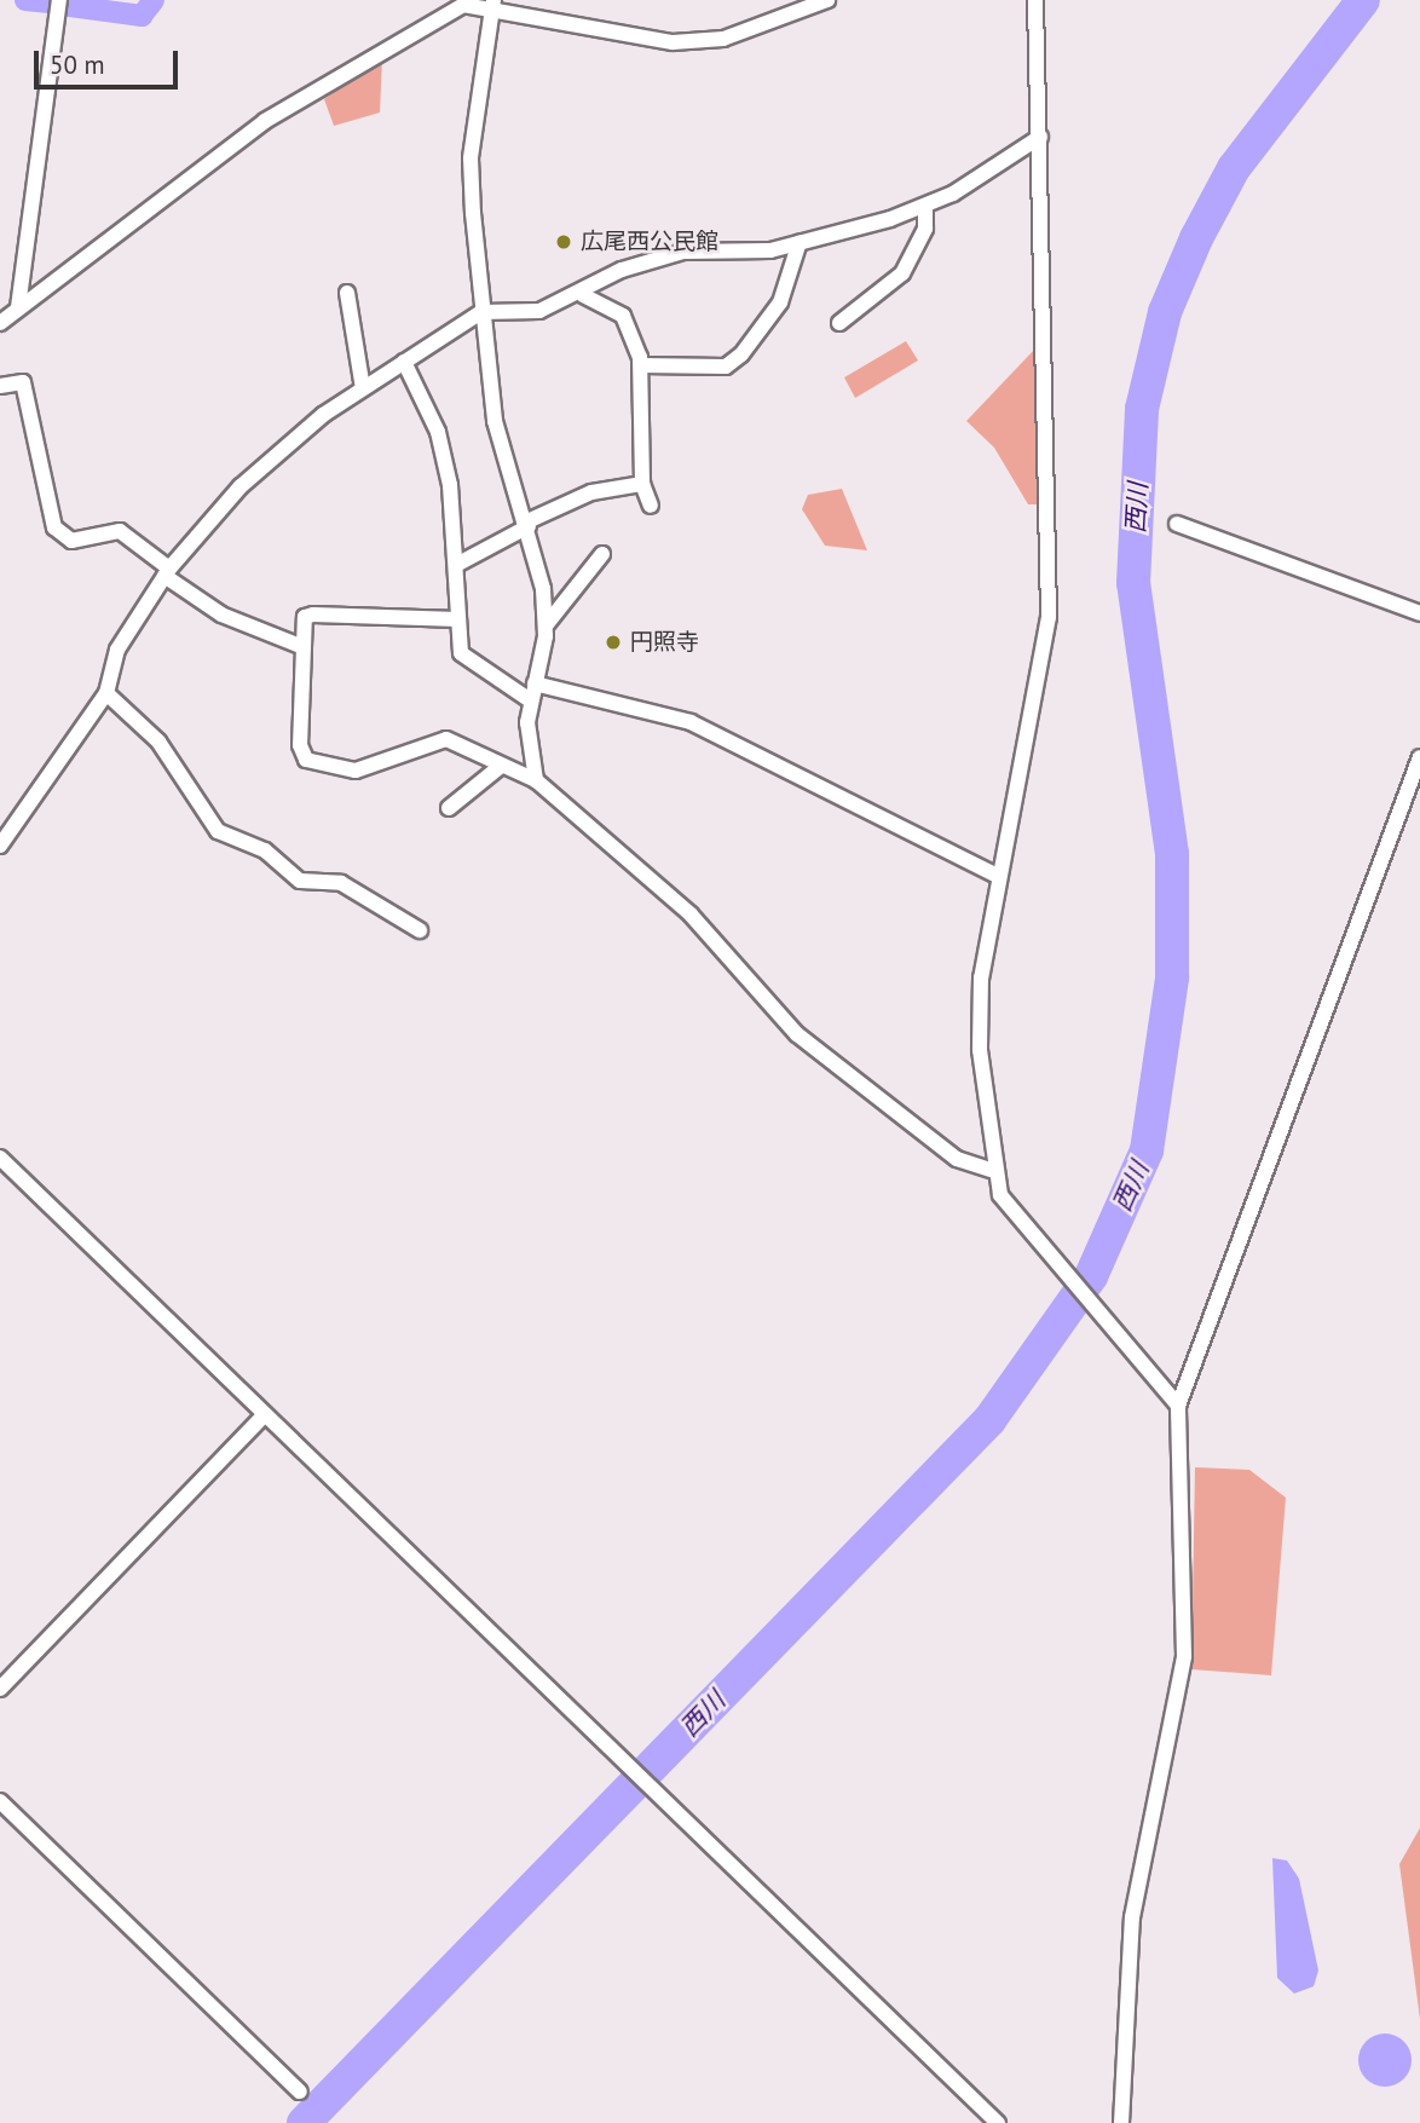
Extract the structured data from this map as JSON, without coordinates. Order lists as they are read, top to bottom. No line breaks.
{"water":["西川"],"places":["広尾西公民館","円照寺"],"scale_bar":"50 m"}
